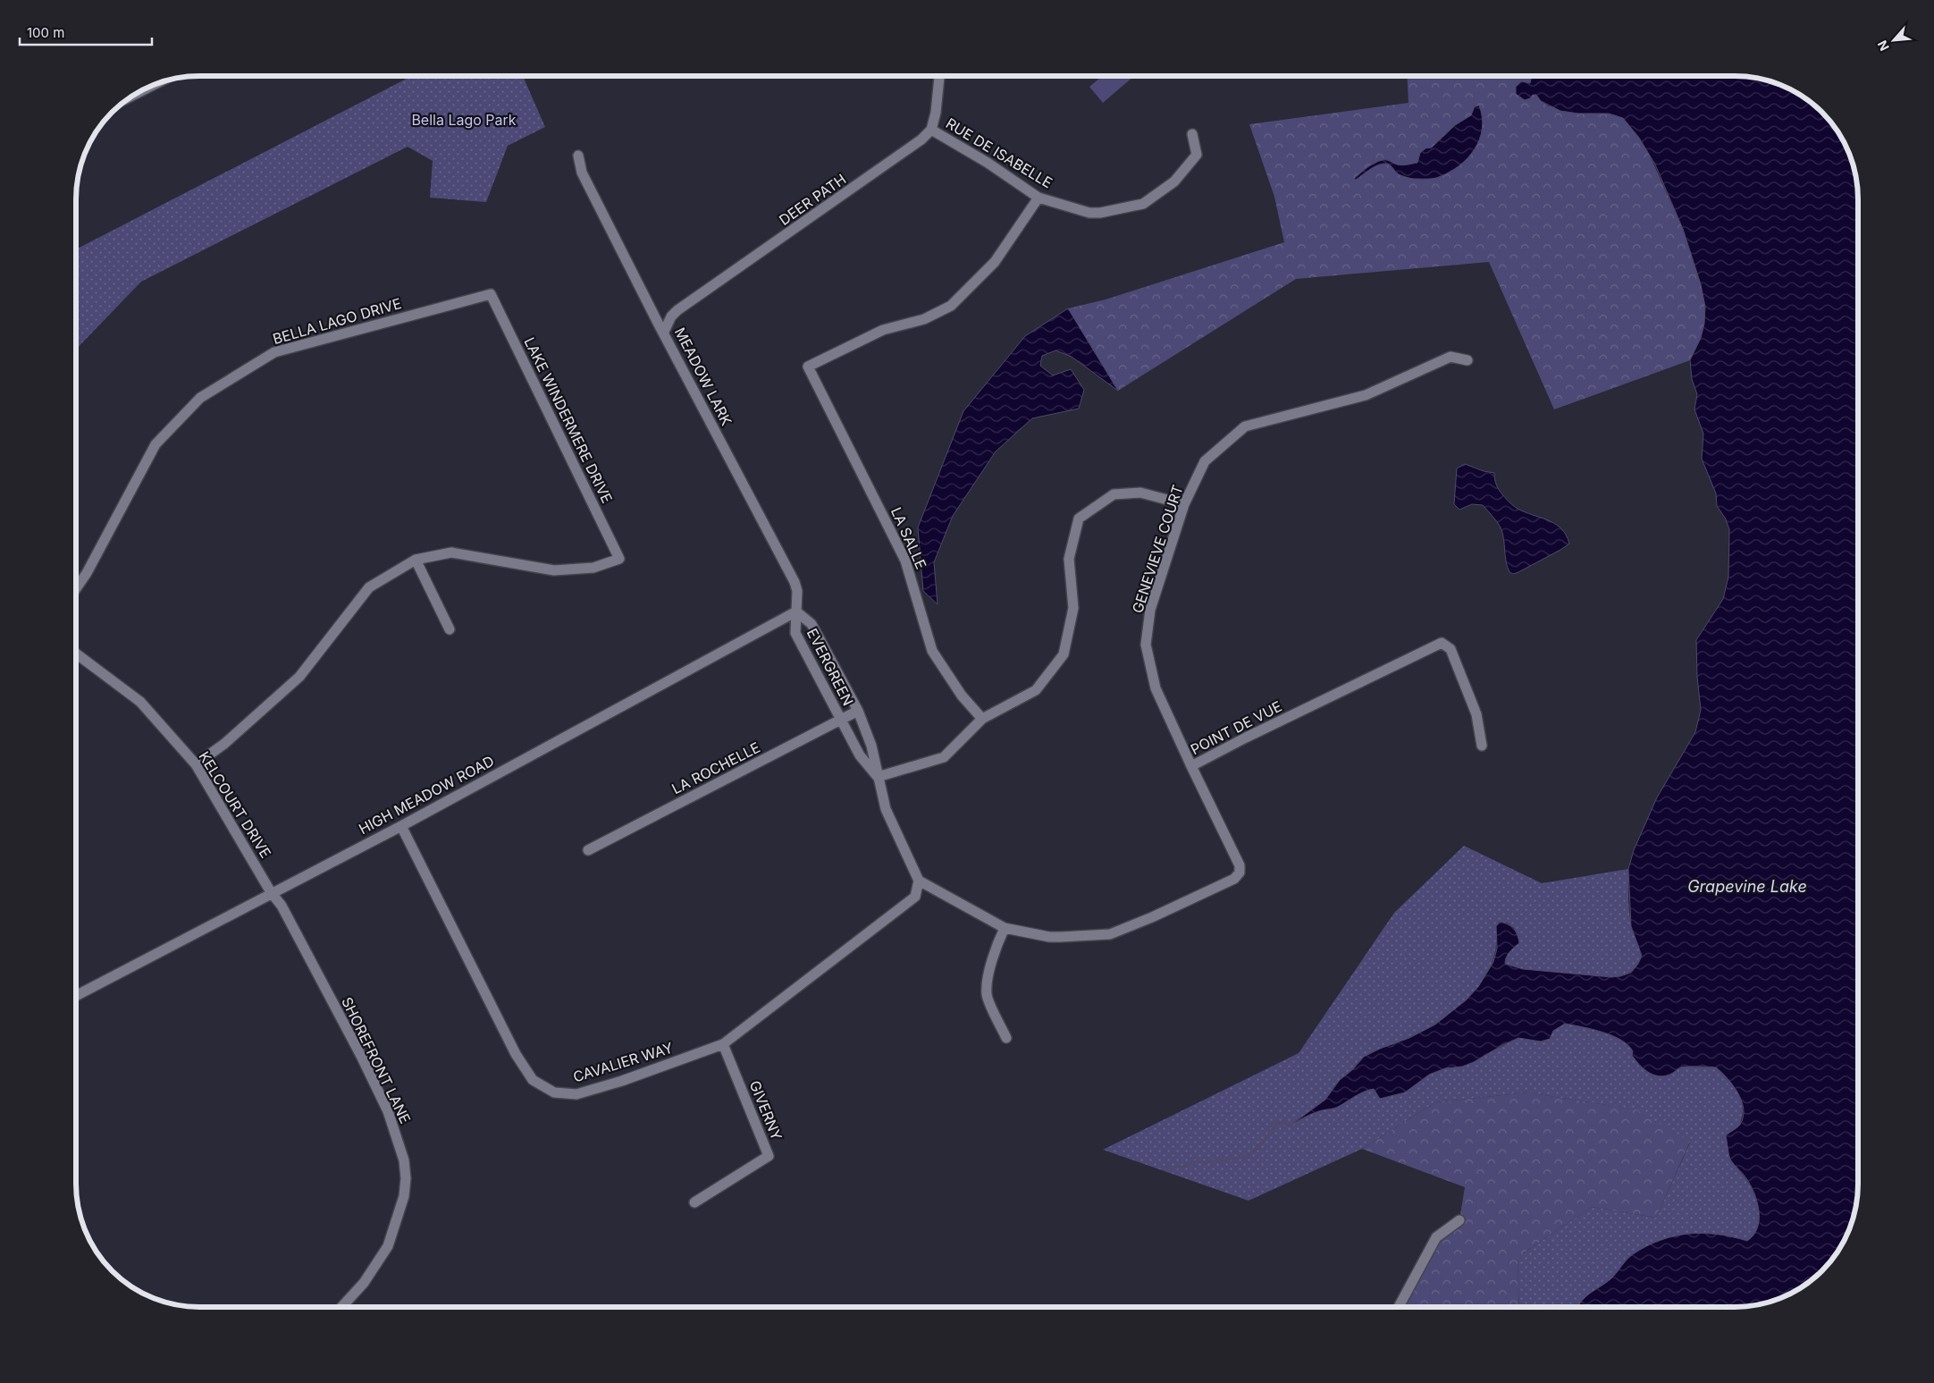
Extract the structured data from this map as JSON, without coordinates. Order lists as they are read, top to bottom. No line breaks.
{"streets":{"street":["RUE DE ISABELLE","DEER PATH","BELLA LAGO DRIVE","MEADOW LARK","LAKE WINDERMERE DRIVE","LA SALLE","GENEVIEVE COURT","EVERGREEN","POINT DE VUE","LA ROCHELLE","HIGH MEADOW ROAD","KELCOURT DRIVE","SHOREFRONT LANE","CAVALIER WAY","GIVERNY"]},"crossings":[["RUE DE ISABELLE","DEER PATH"],["RUE DE ISABELLE","LA SALLE"],["DEER PATH","MEADOW LARK"],["BELLA LAGO DRIVE","LAKE WINDERMERE DRIVE"],["MEADOW LARK","EVERGREEN"],["MEADOW LARK","HIGH MEADOW ROAD"],["GENEVIEVE COURT","POINT DE VUE"],["EVERGREEN","POINT DE VUE"],["EVERGREEN","LA ROCHELLE"],["EVERGREEN","HIGH MEADOW ROAD"],["EVERGREEN","CAVALIER WAY"],["POINT DE VUE","CAVALIER WAY"],["HIGH MEADOW ROAD","KELCOURT DRIVE"],["HIGH MEADOW ROAD","SHOREFRONT LANE"],["HIGH MEADOW ROAD","CAVALIER WAY"],["KELCOURT DRIVE","SHOREFRONT LANE"],["CAVALIER WAY","GIVERNY"]],"water":["Grapevine Lake"],"parks":["Bella Lago Park"],"scale_bar":"100 m","north":"bottom left"}
